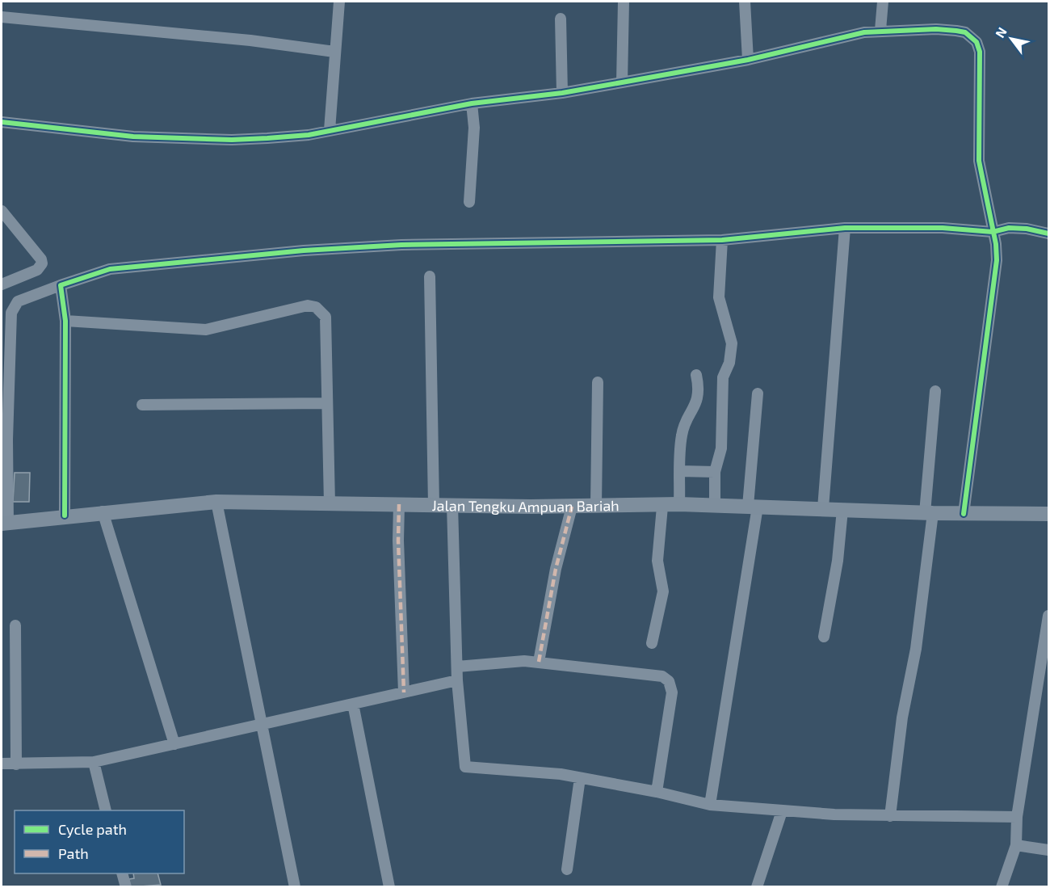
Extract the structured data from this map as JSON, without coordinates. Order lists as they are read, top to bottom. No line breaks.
{"streets":{"main road":["Jalan Tengku Ampuan Bariah"]},"legend":["Cycle path","Path"],"north":"top left"}
